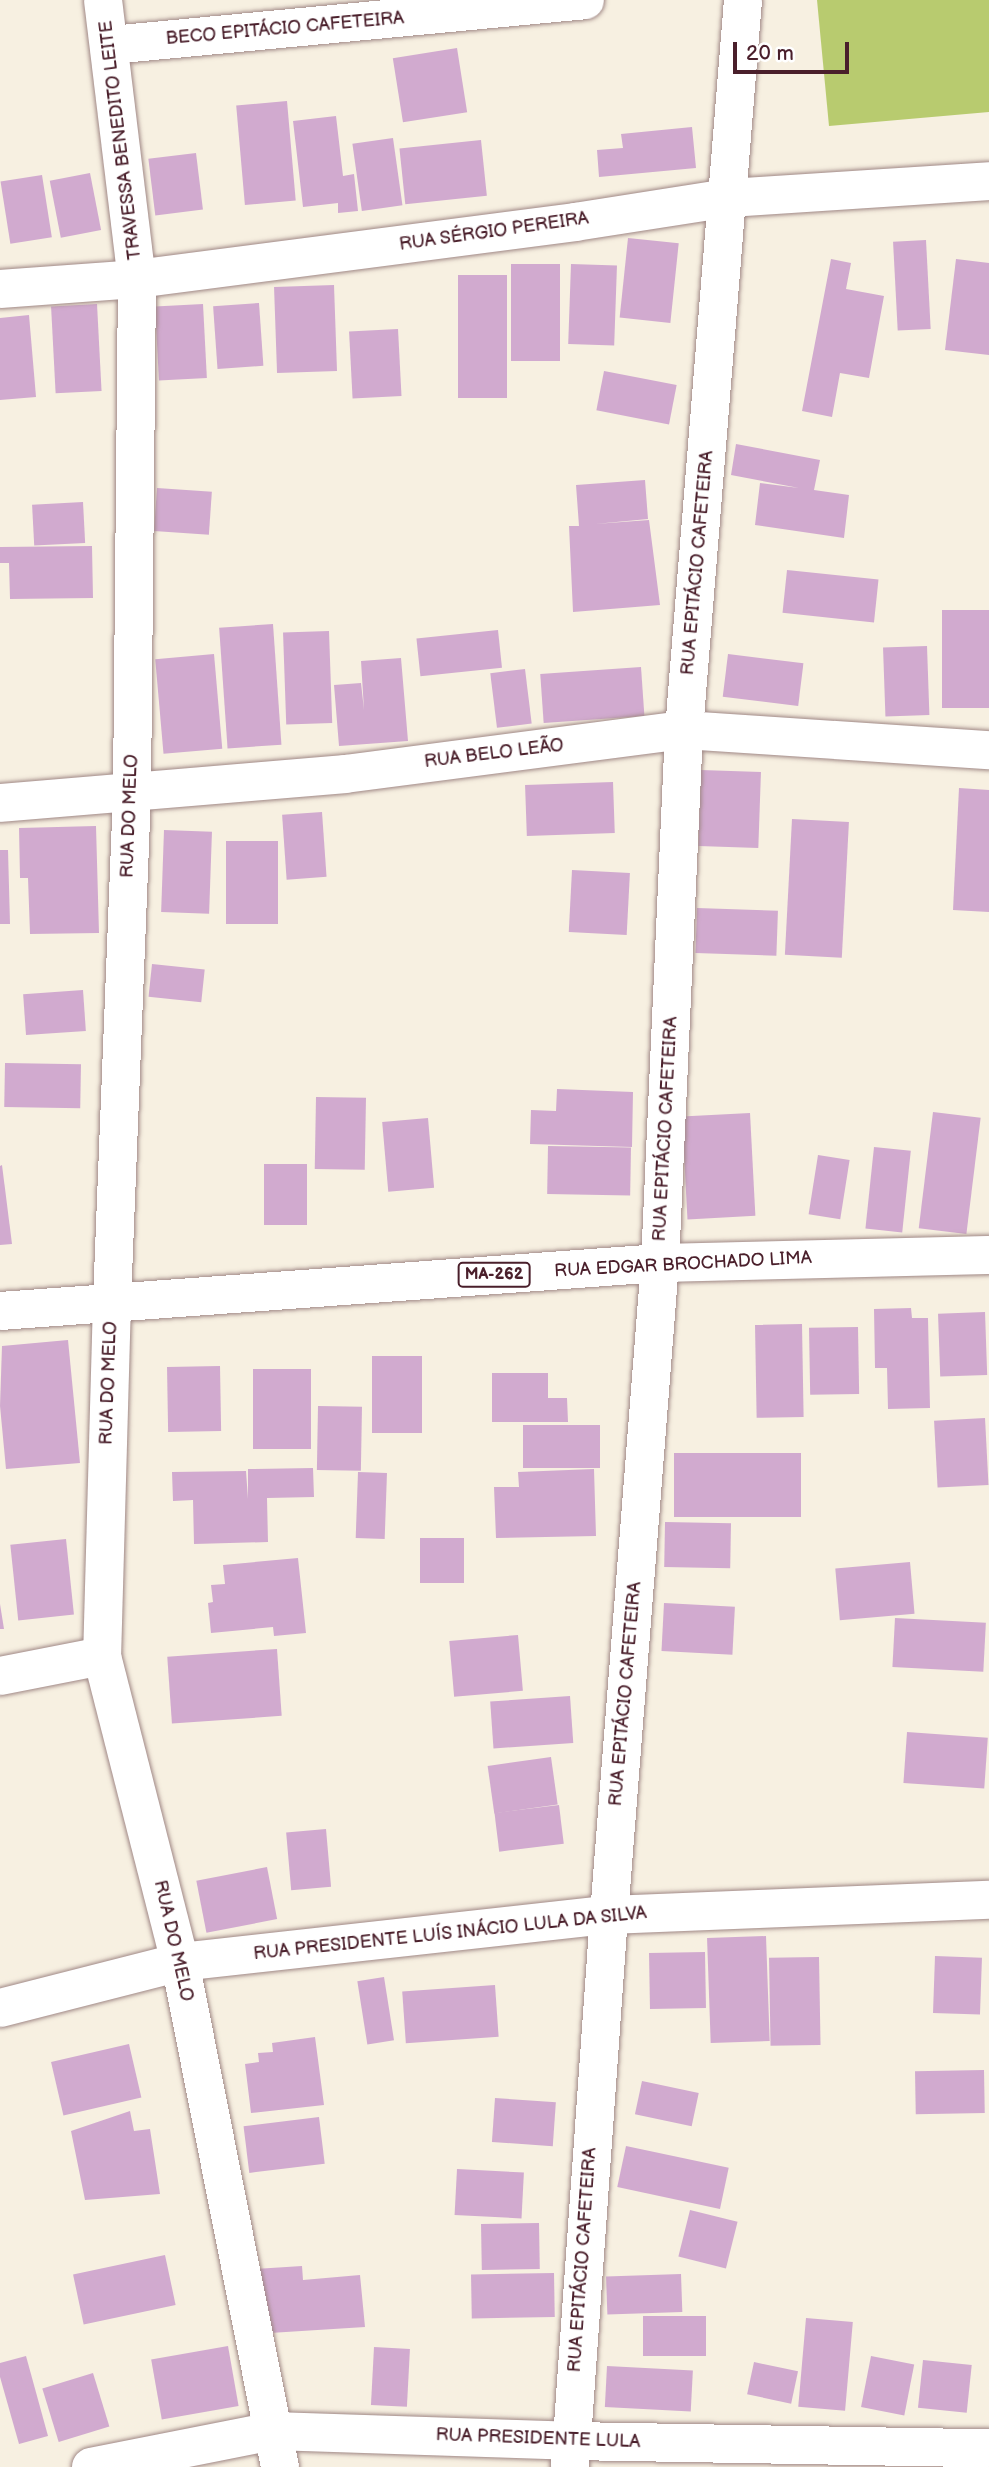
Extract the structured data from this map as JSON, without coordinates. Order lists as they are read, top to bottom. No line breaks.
{"streets":{"street":["BECO EPITÁCIO CAFETEIRA","TRAVESSA BENEDITO LEITE","RUA SÉRGIO PEREIRA","RUA EPITÁCIO CAFETEIRA","RUA BELO LEÃO","RUA DO MELO","RUA EDGAR BROCHADO LIMA","MA-262","RUA PRESIDENTE LUÍS INÁCIO LULA DA SILVA","RUA PRESIDENTE LULA"]},"crossings":[["BECO EPITÁCIO CAFETEIRA","TRAVESSA BENEDITO LEITE"],["TRAVESSA BENEDITO LEITE","RUA SÉRGIO PEREIRA"],["TRAVESSA BENEDITO LEITE","RUA DO MELO"],["RUA SÉRGIO PEREIRA","RUA EPITÁCIO CAFETEIRA"],["RUA SÉRGIO PEREIRA","RUA DO MELO"],["RUA EPITÁCIO CAFETEIRA","RUA BELO LEÃO"],["RUA EPITÁCIO CAFETEIRA","RUA EDGAR BROCHADO LIMA"],["RUA EPITÁCIO CAFETEIRA","RUA PRESIDENTE LUÍS INÁCIO LULA DA SILVA"],["RUA EPITÁCIO CAFETEIRA","RUA PRESIDENTE LULA"],["RUA BELO LEÃO","RUA DO MELO"],["RUA DO MELO","RUA EDGAR BROCHADO LIMA"],["RUA DO MELO","RUA PRESIDENTE LUÍS INÁCIO LULA DA SILVA"],["RUA DO MELO","RUA PRESIDENTE LULA"]],"scale_bar":"20 m"}
